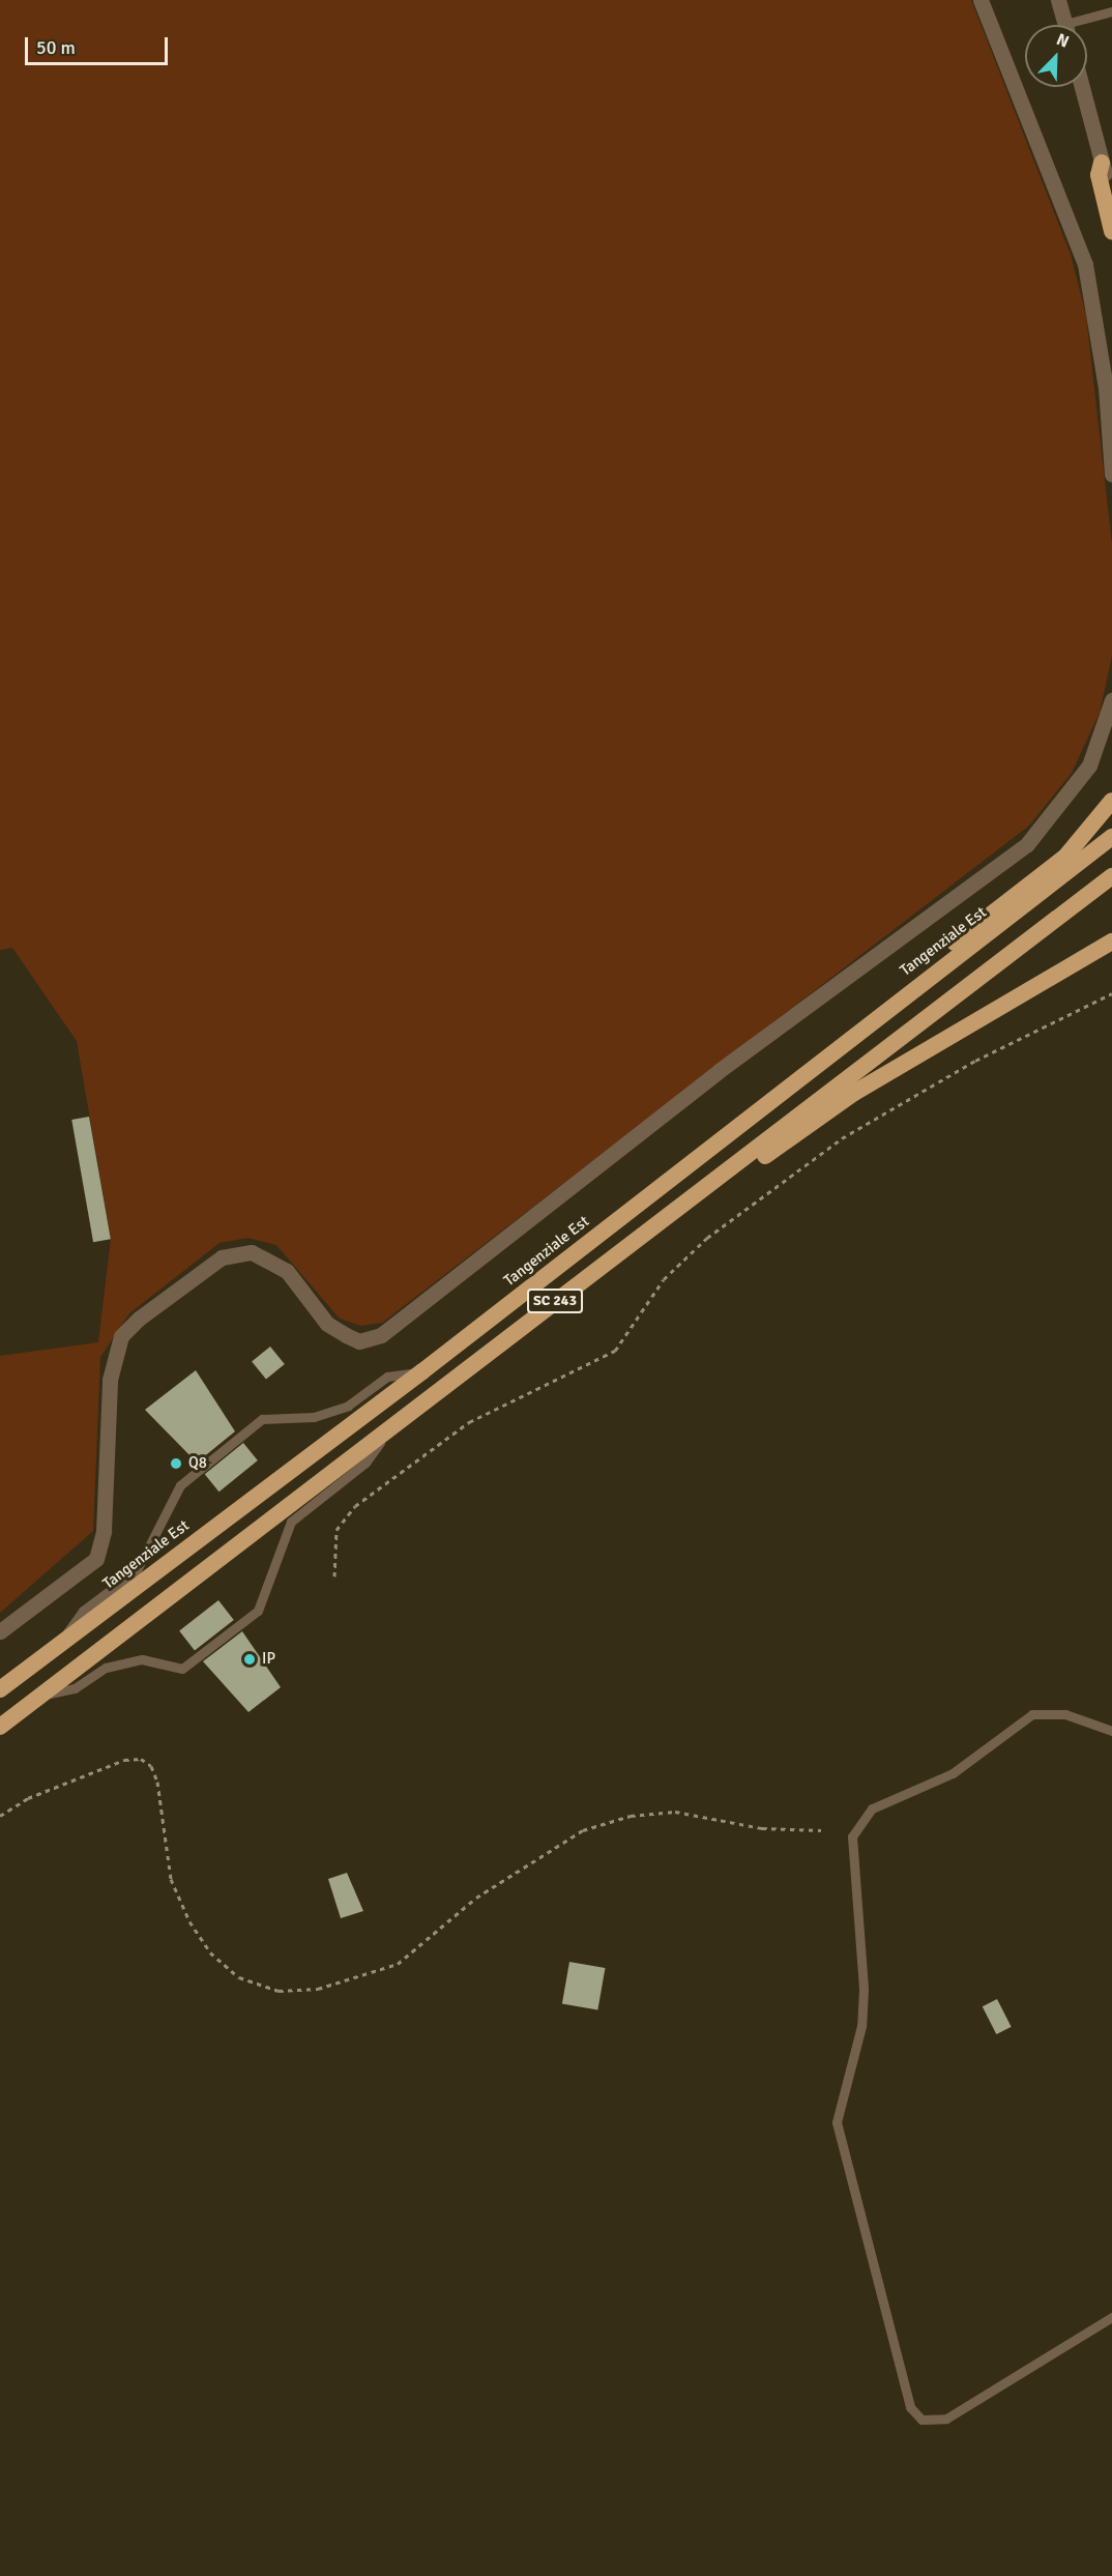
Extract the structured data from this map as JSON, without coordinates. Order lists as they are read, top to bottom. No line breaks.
{"streets":{"highway":["Tangenziale Est","SC 243"]},"places":["Q8","IP"],"scale_bar":"50 m","north":"top right"}
